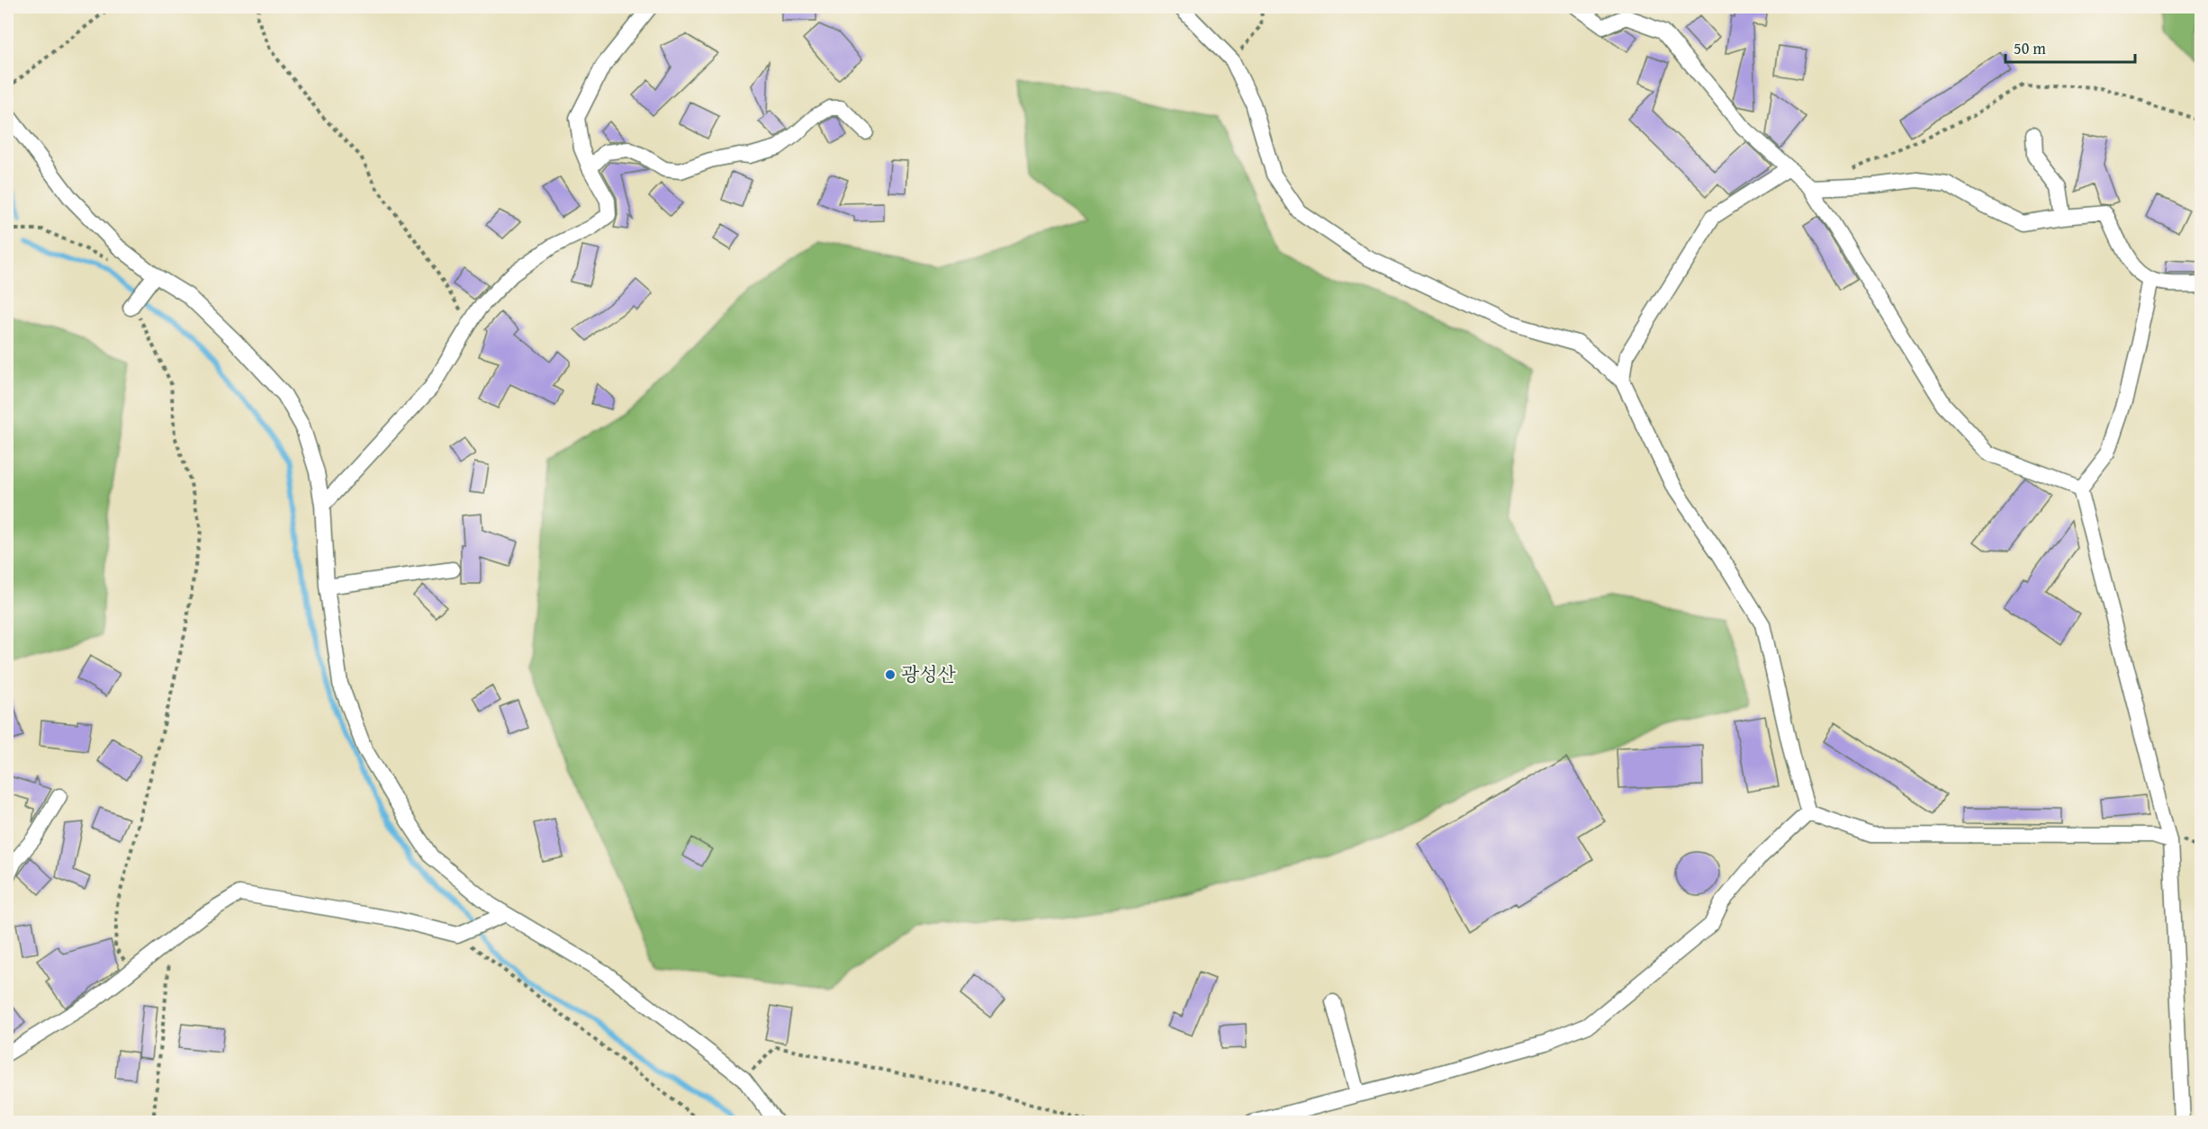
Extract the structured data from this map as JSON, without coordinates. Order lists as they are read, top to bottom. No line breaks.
{"places":["광성산"],"scale_bar":"50 m"}
